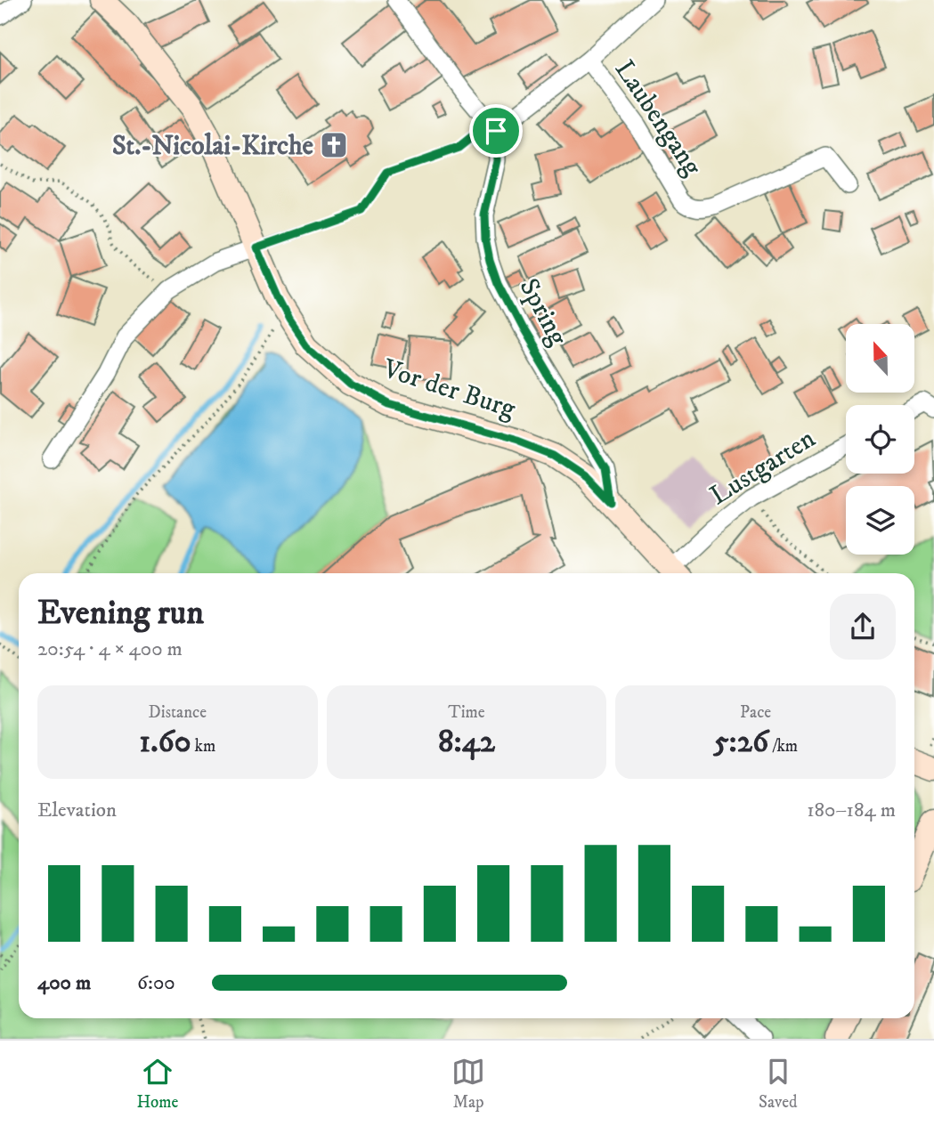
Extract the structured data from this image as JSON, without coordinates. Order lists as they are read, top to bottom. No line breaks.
{"streets":{"main road":["Vor der Burg"],"street":["Laubengang","Spring","Lustgarten"]},"crossings":[["Spring","Vor der Burg"],["Vor der Burg","Lustgarten"]],"places":{"church":["St.-Nicolai-Kirche"]},"north":"top","page":{"heading":["Evening run","20:54 · 4 × 400 m"],"stats":[["Distance","1.60 km"],["Time","8:42"],["Pace","5:26 /km"]],"chart":["Elevation","180–184 m"],"list":[{"name":"400 m","note":"6:00"}],"tabs":["Home","Map","Saved"]}}
